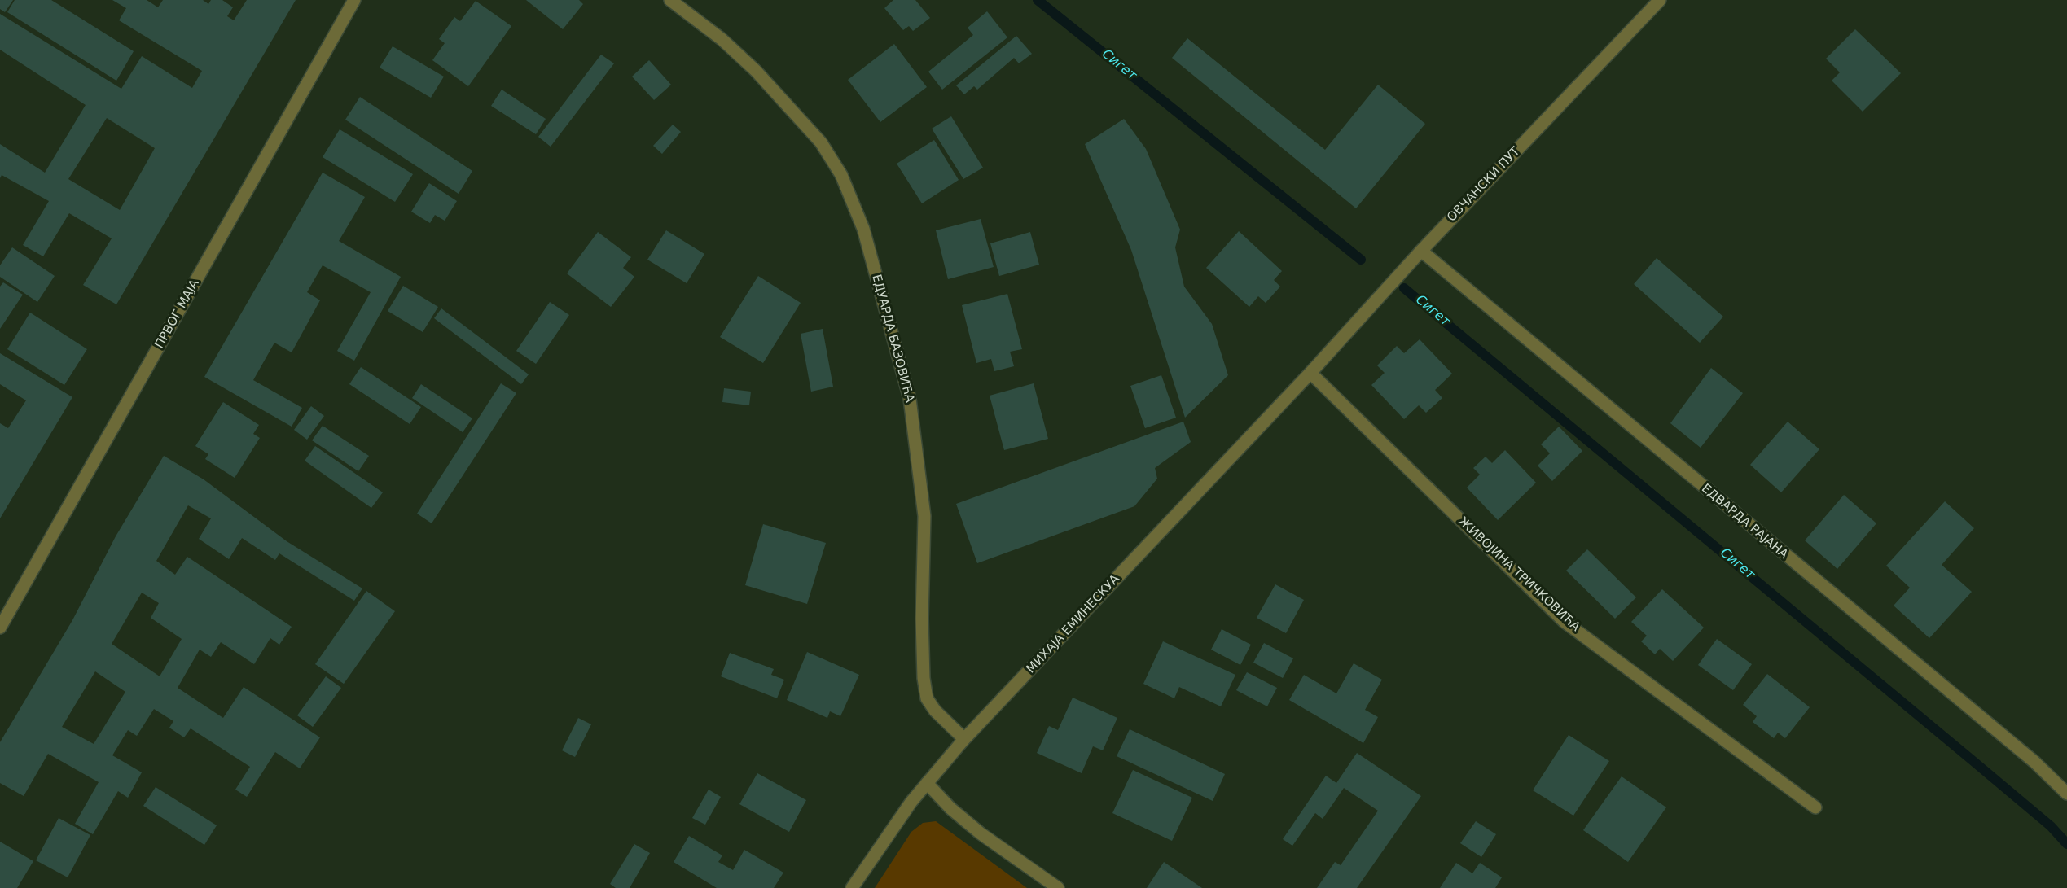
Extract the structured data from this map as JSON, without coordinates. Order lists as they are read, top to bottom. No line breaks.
{"streets":{"street":["ОВЧАНСКИ ПУТ","ПРВОГ МАЈА","ЕДУАРДА БАЗОВИЋА","ЕДВАРДА РАЈАНА","ЖИВОЈИНА ТРИЧКОВИЋА","МИХАЈА ЕМИНЕСКУА"]},"crossings":[["ОВЧАНСКИ ПУТ","ЕДВАРДА РАЈАНА"],["ОВЧАНСКИ ПУТ","ЖИВОЈИНА ТРИЧКОВИЋА"],["ОВЧАНСКИ ПУТ","МИХАЈА ЕМИНЕСКУА"],["ЕДУАРДА БАЗОВИЋА","МИХАЈА ЕМИНЕСКУА"],["ЖИВОЈИНА ТРИЧКОВИЋА","МИХАЈА ЕМИНЕСКУА"]],"water":["Сигет"]}
